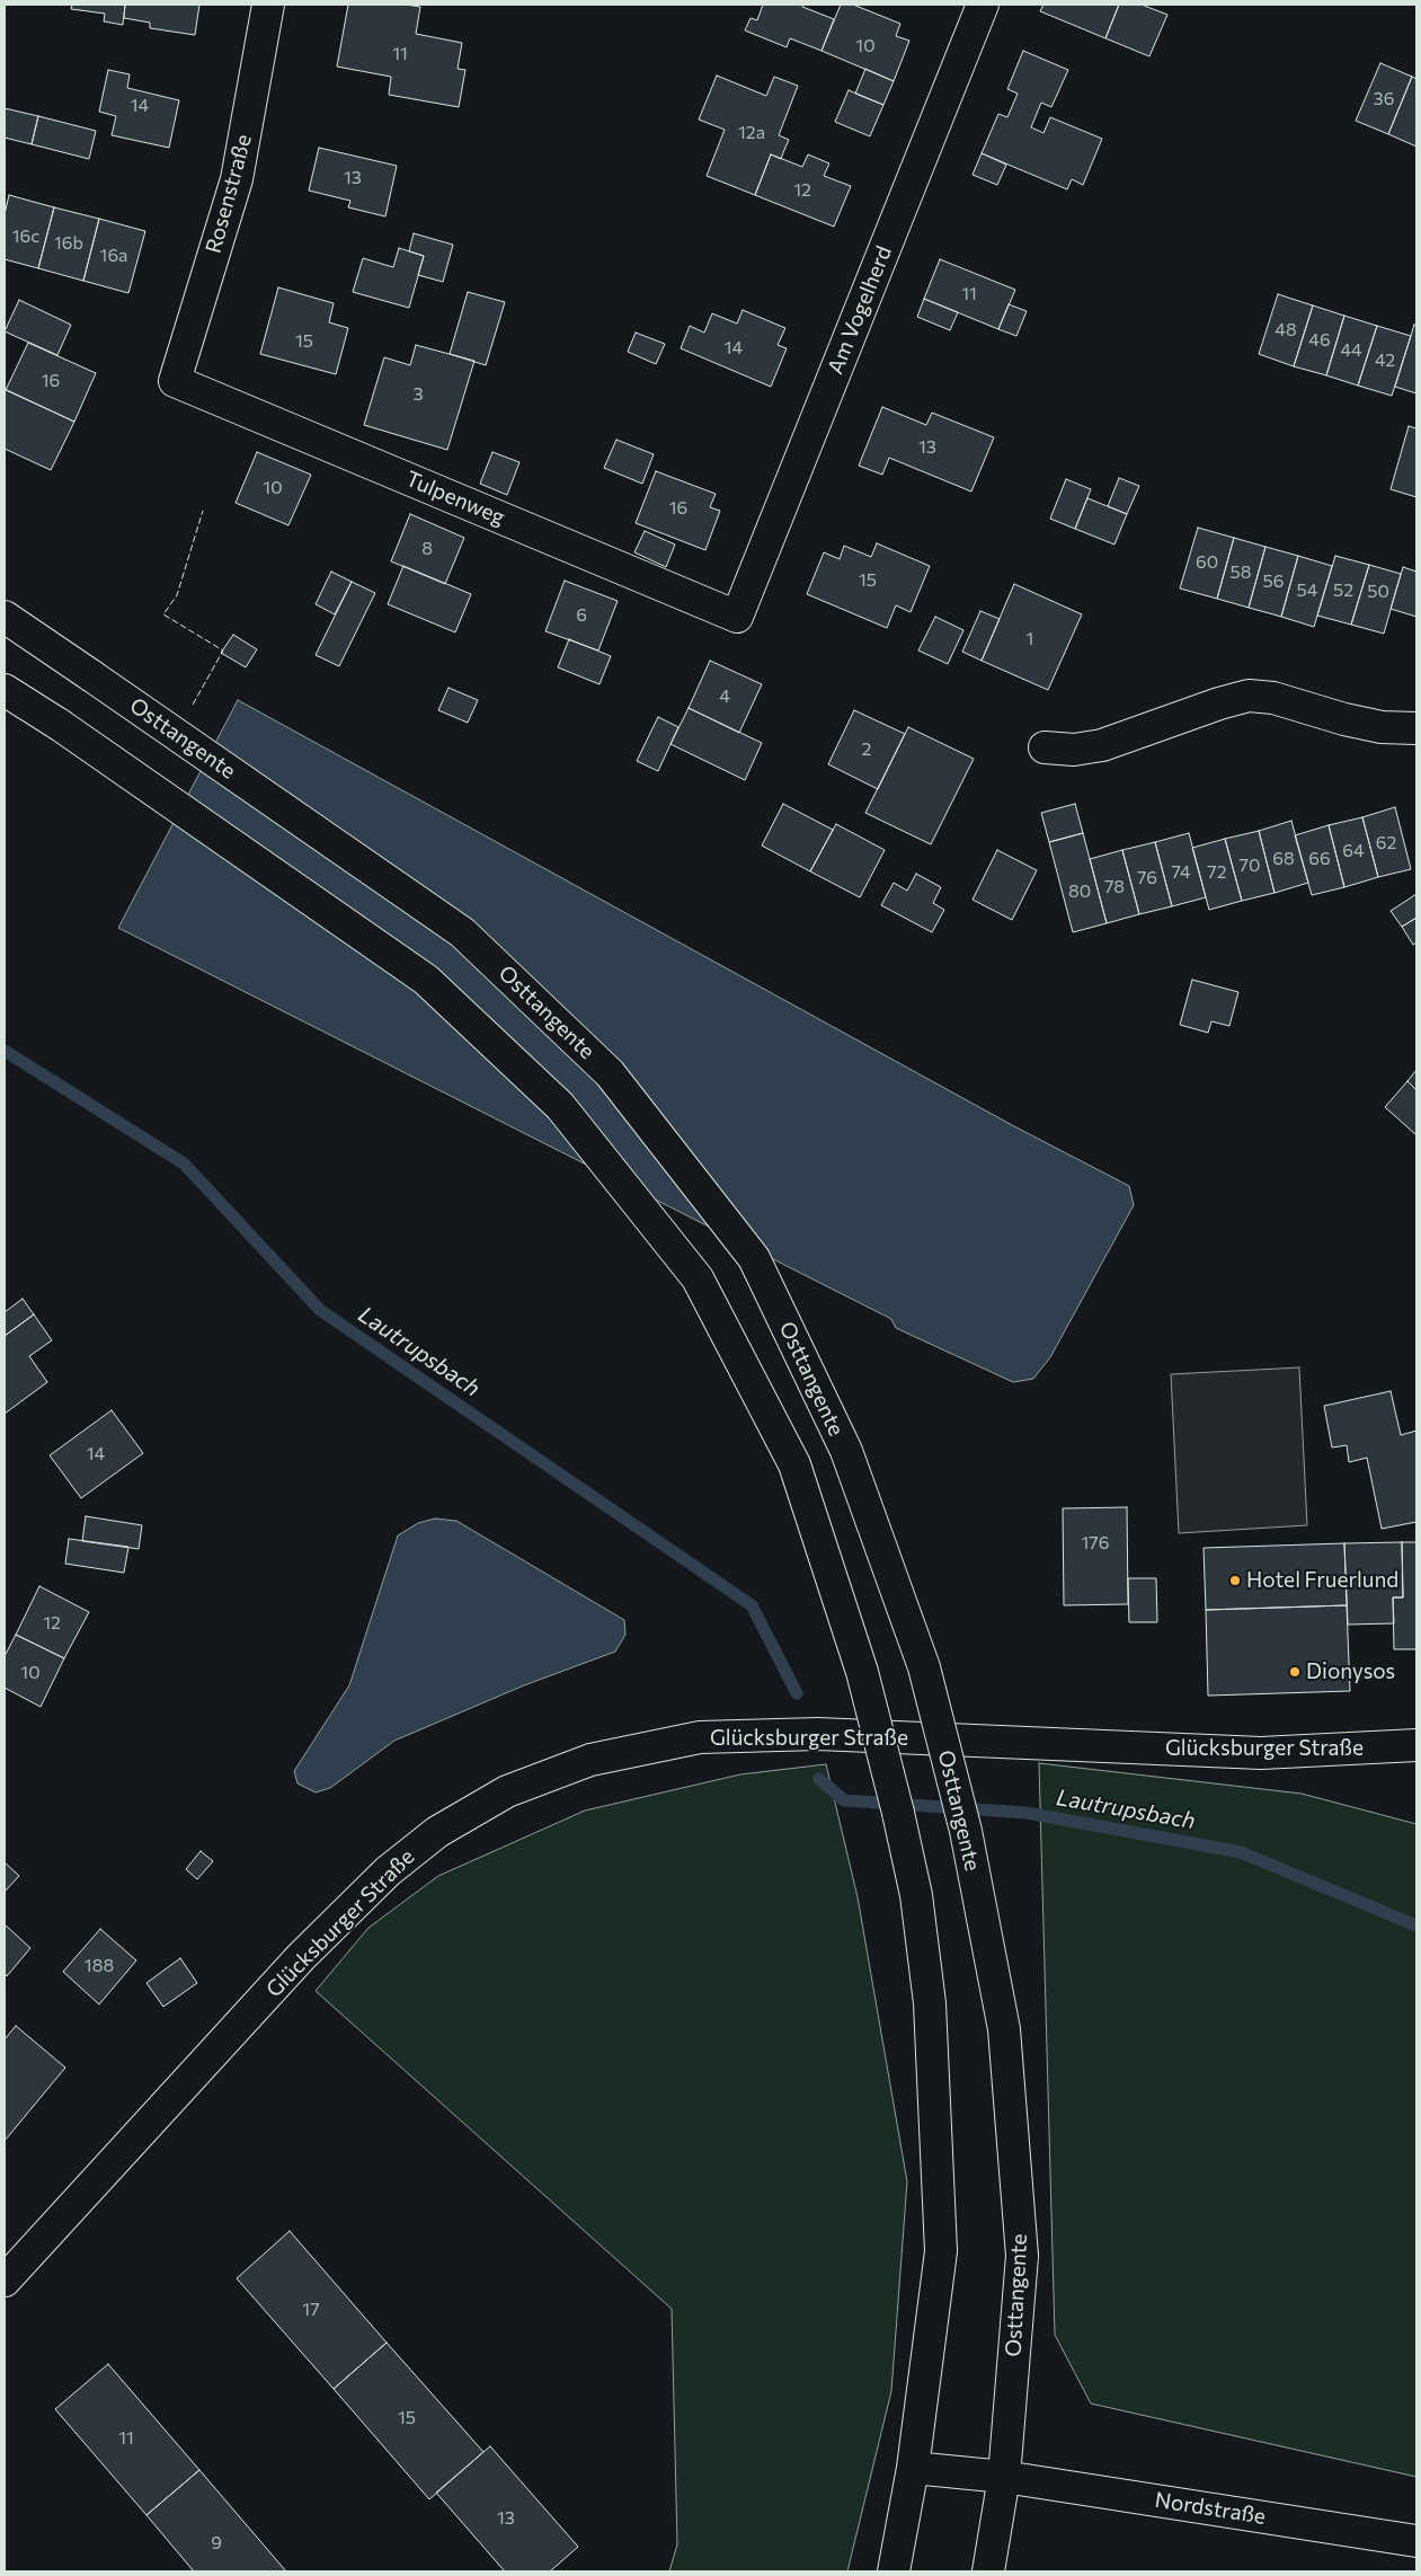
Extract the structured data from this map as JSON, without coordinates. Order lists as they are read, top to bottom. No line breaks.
{"streets":{"main road":["Rosenstraße","Am Vogelherd","Tulpenweg","Osttangente","Glücksburger Straße","Nordstraße"]},"crossings":[["Rosenstraße","Tulpenweg"],["Am Vogelherd","Tulpenweg"],["Osttangente","Nordstraße"]],"water":["Lautrupsbach"],"places":["Hotel Fruerlund","Dionysos"],"house_numbers":["10","11","36","14","12a","13","12","16c","16b","16a","11","48","46","15","14","44","42","16","3","13","10","16","8","60","58","15","56","54","52","50","6","1","4","2","62","64","68","66","70","74","72","76","78","80","14","176","12","10","188","17","15","11","13","9"]}
